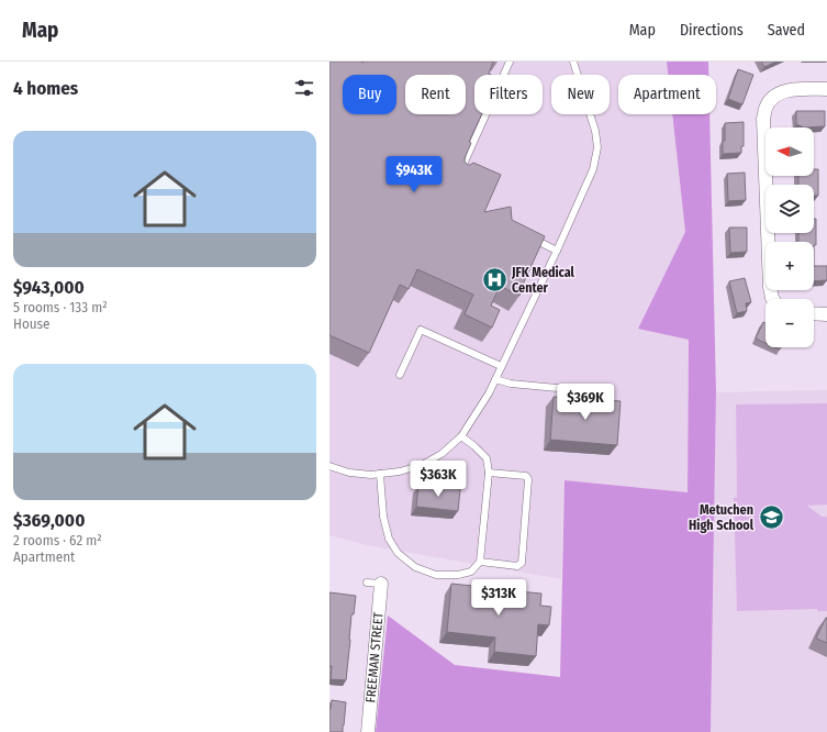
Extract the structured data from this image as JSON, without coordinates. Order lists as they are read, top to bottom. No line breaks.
{"streets":{"street":["FREEMAN STREET"]},"places":{"hospital":["JFK Medical Center"],"school or university":["Metuchen High School"]},"north":"left","page":{"header":"Map","nav":["Map","Directions","Saved"],"heading":"4 homes","chip":["Buy","Rent","Filters","New","Apartment"],"list":[{"name":"$943,000","note":"5 rooms · 133 m² · House"},{"name":"$369,000","note":"2 rooms · 62 m² · Apartment"}],"map_buttons":["+","−"],"price":["$943K","$369K","$363K","$313K"]}}
